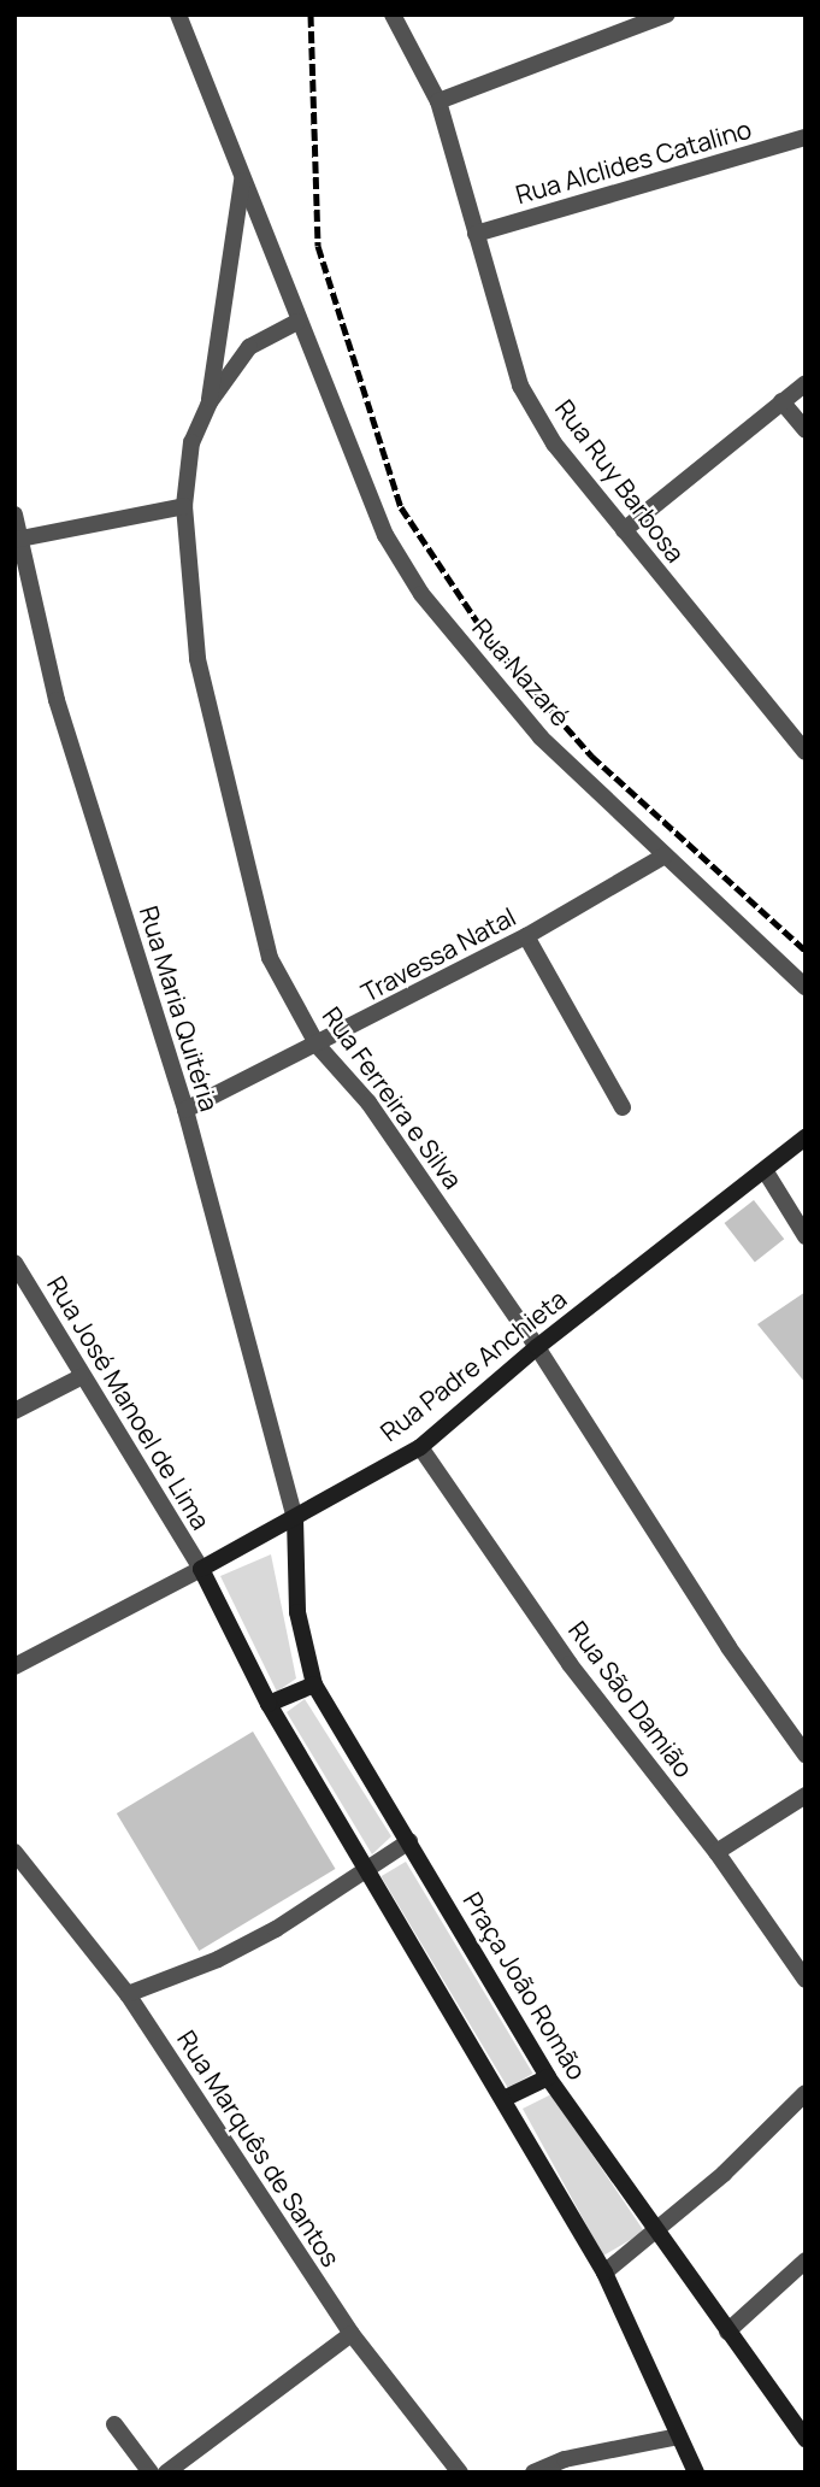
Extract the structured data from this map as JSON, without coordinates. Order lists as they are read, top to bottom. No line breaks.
{"streets":{"street":["Rua Alclides Catalino","Rua Ruy Barbosa","Rua Nazaré","Travessa Natal","Rua Maria Quitéria","Rua Ferreira e Silva","Rua Padre Anchieta","Rua José Manoel de Lima","Rua São Damião","Praça João Romão","Rua Marquês de Santos"]},"crossings":[["Rua Alclides Catalino","Rua Ruy Barbosa"],["Rua Nazaré","Travessa Natal"],["Rua Nazaré","Rua Ferreira e Silva"],["Travessa Natal","Rua Maria Quitéria"],["Travessa Natal","Rua Ferreira e Silva"],["Rua Maria Quitéria","Rua Padre Anchieta"],["Rua Maria Quitéria","Praça João Romão"],["Rua Ferreira e Silva","Rua Padre Anchieta"],["Rua Padre Anchieta","Rua José Manoel de Lima"],["Rua Padre Anchieta","Rua São Damião"],["Rua Padre Anchieta","Praça João Romão"]]}
